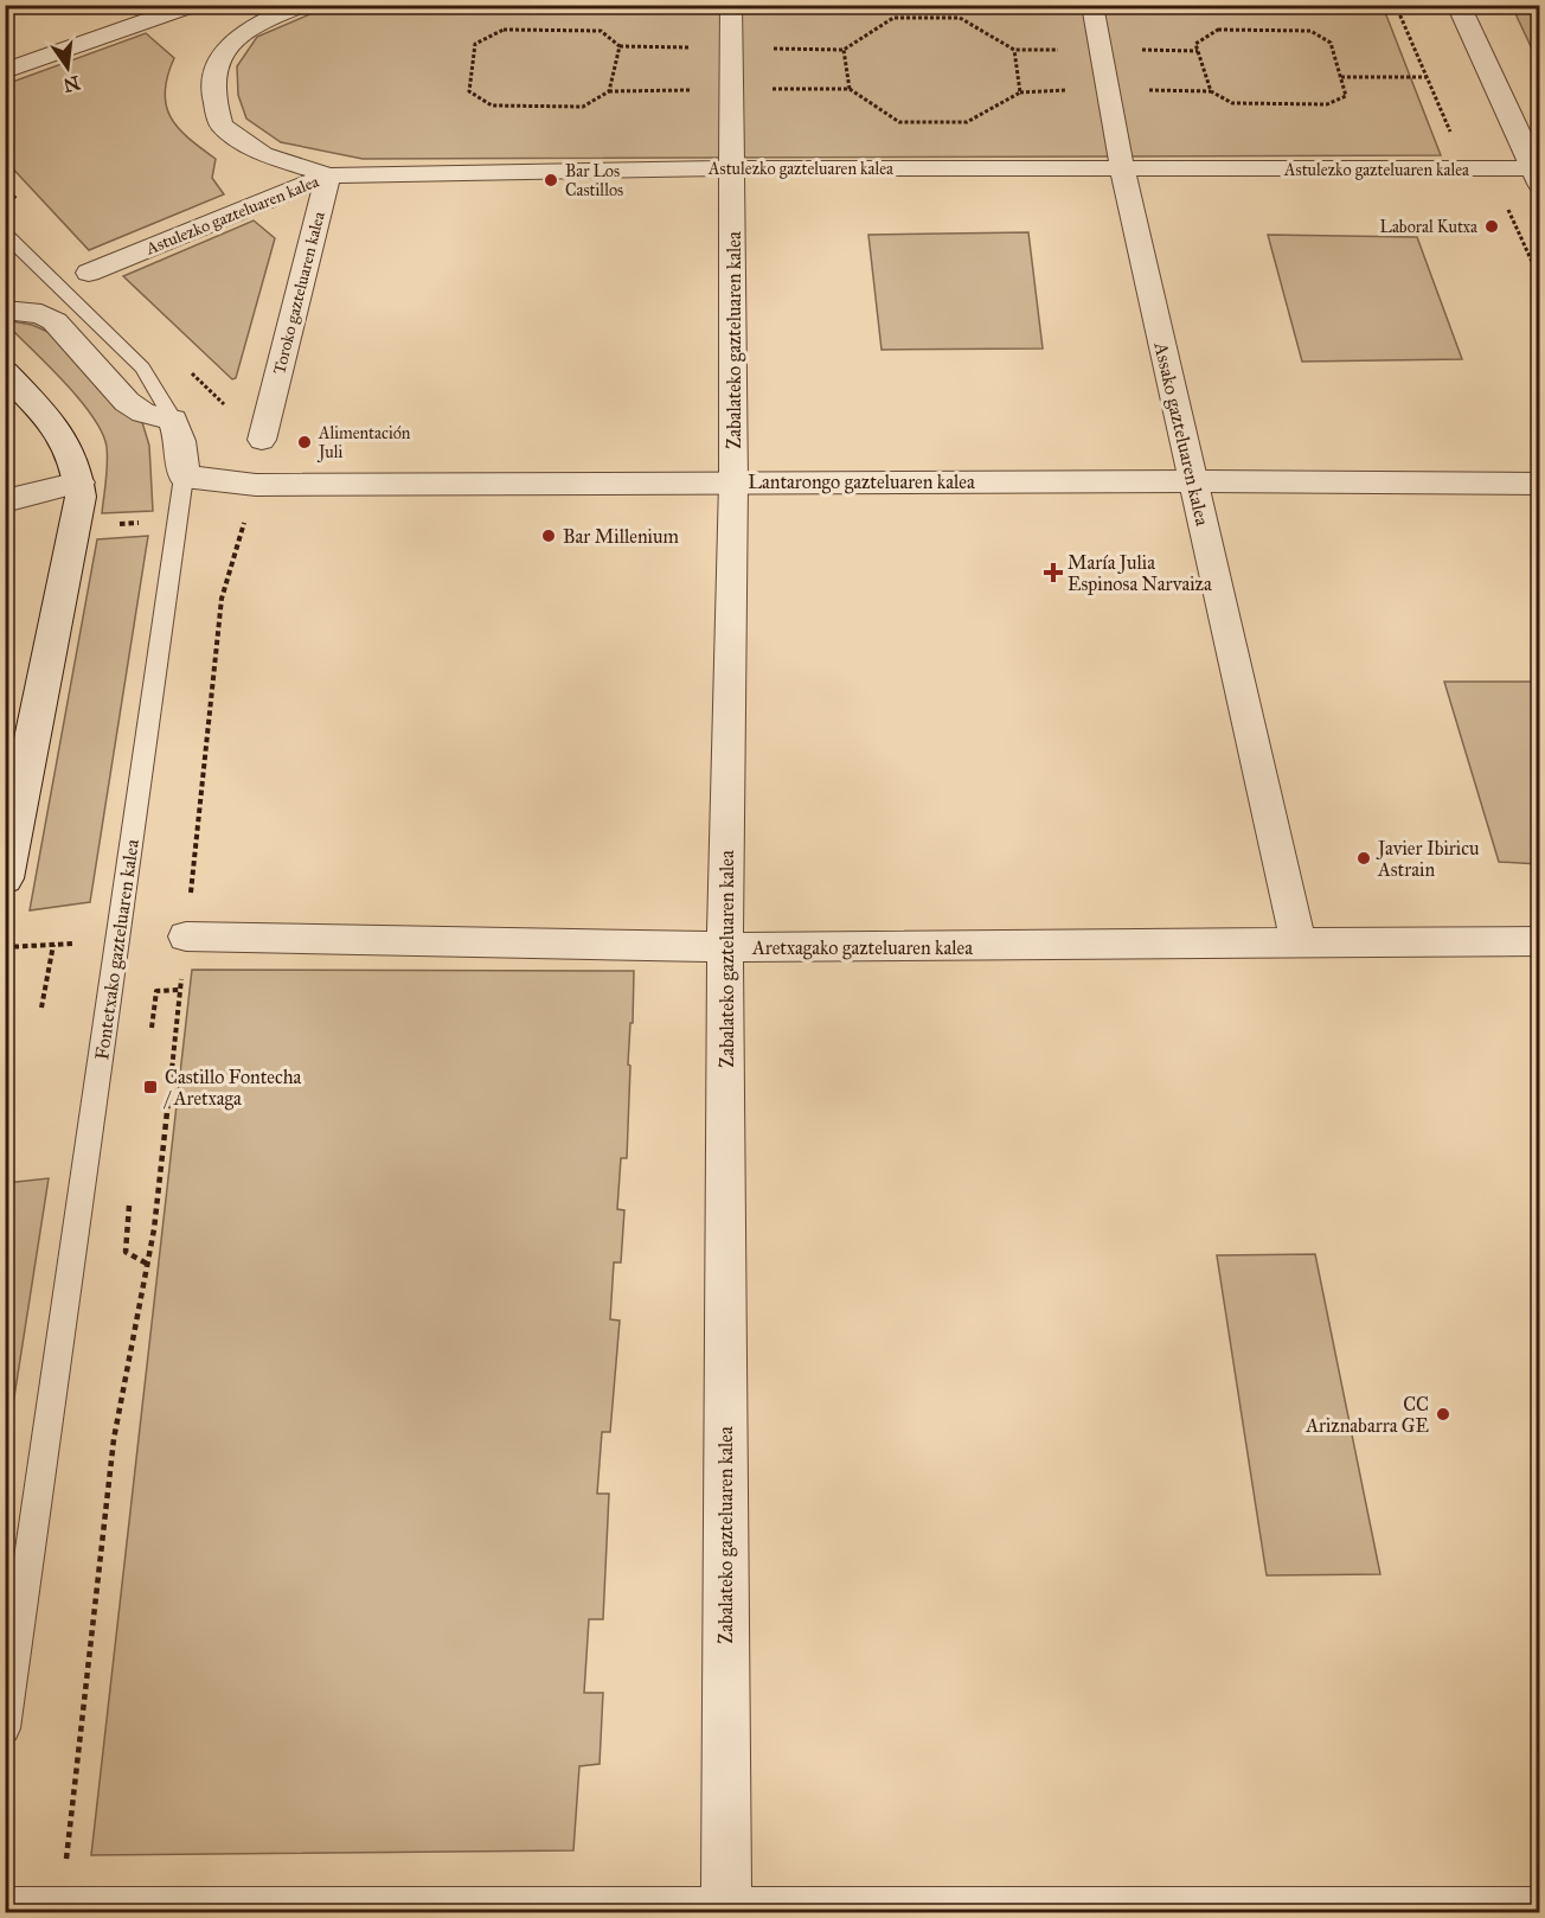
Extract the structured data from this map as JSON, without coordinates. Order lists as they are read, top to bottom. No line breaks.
{"streets":{"street":["Astulezko gazteluaren kalea","Toroko gazteluaren kalea","Zabalateko gazteluaren kalea","Assako gazteluaren kalea","Lantarongo gazteluaren kalea","Aretxagako gazteluaren kalea","Fontetxako gazteluaren kalea"]},"crossings":[["Astulezko gazteluaren kalea","Toroko gazteluaren kalea"],["Astulezko gazteluaren kalea","Zabalateko gazteluaren kalea"],["Astulezko gazteluaren kalea","Assako gazteluaren kalea"],["Zabalateko gazteluaren kalea","Lantarongo gazteluaren kalea"],["Zabalateko gazteluaren kalea","Aretxagako gazteluaren kalea"],["Assako gazteluaren kalea","Lantarongo gazteluaren kalea"],["Assako gazteluaren kalea","Aretxagako gazteluaren kalea"],["Lantarongo gazteluaren kalea","Fontetxako gazteluaren kalea"]],"places":{"other":["Bar Los Castillos","Laboral Kutxa","Alimentación Juli","Bar Millenium","Javier Ibiricu Astrain","CC Ariznabarra GE"],"health":["María Julia Espinosa Narvaiza"],"transit":["Castillo Fontecha / Aretxaga"]},"north":"bottom"}
